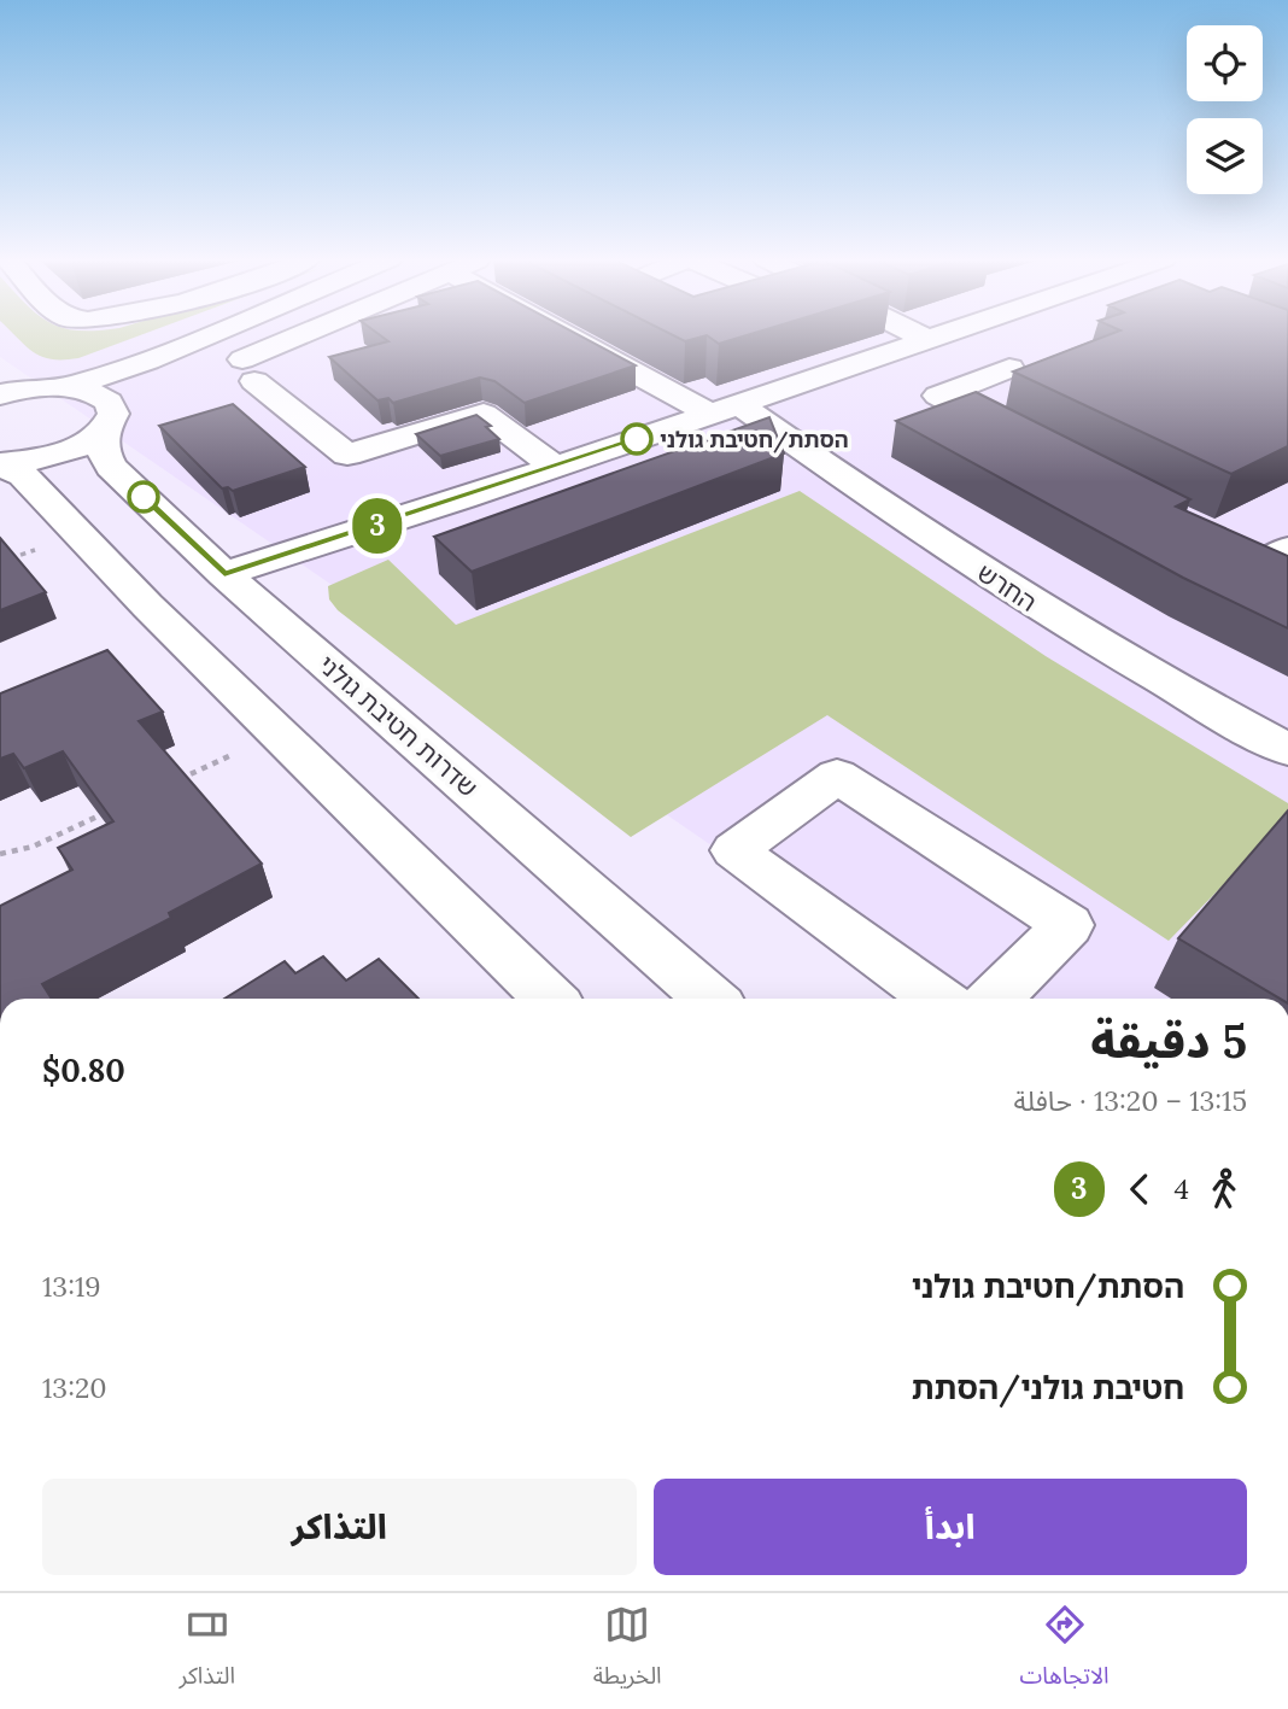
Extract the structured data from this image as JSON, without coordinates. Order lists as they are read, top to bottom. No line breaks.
{"streets":{"street":["החרש","שדרות חטיבת גולני"]},"places":["הסתת/חטיבת גולני"],"lines":["bus line 3"],"page":{"on_map":"3","heading":["5 دقيقة","13:15 – 13:20 · حافلة","$0.80"],"legs":["4","3"],"list":[{"name":"הסתת/חטיבת גולני","value":"13:19"},{"name":"חטיבת גולני/הסתת","value":"13:20"}],"buttons":["ابدأ","التذاكر"],"tabs":["الاتجاهات","الخريطة","التذاكر"]}}
